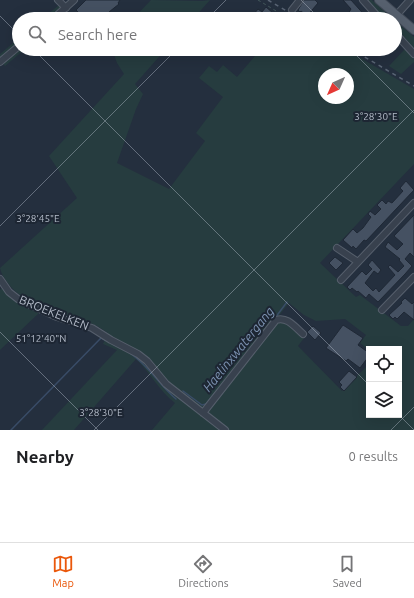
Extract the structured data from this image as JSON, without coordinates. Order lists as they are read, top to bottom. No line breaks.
{"streets":{"street":["BROEKELKEN"]},"water":["Haelinxwatergang"],"north":"bottom left","page":{"search":"Search here","heading":["Nearby","0 results"],"nav":["Map","Directions","Saved"]},"coordinates":["3°28'30\"E","3°28'45\"E","51°12'40\"N"]}
